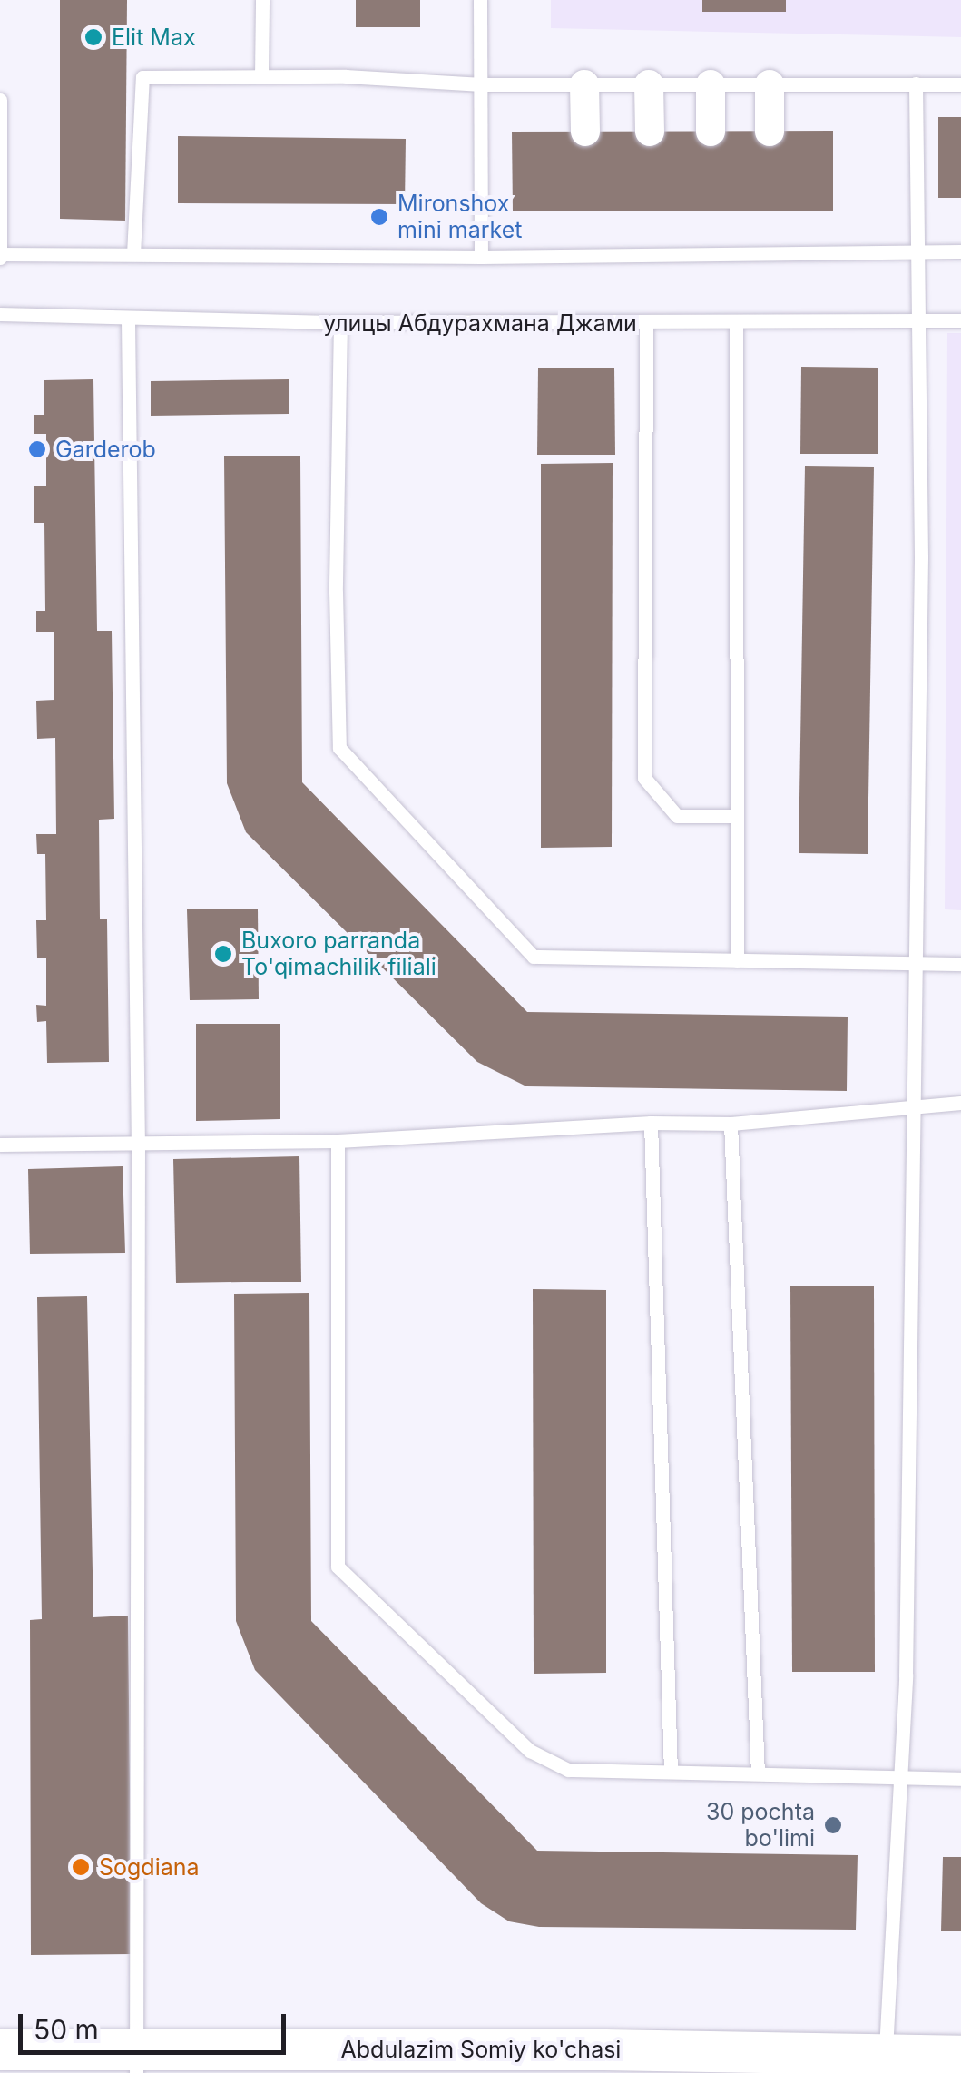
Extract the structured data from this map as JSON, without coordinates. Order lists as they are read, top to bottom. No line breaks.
{"streets":{"street":["Abdulazim Somiy ko'chasi"],"lane":["улицы Абдурахмана Джами"]},"places":["Elit Max","Mironshox mini market","Garderob","Buxoro parranda To'qimachilik filiali","30 pochta bo'limi","Sogdiana"],"scale_bar":"50 m"}
